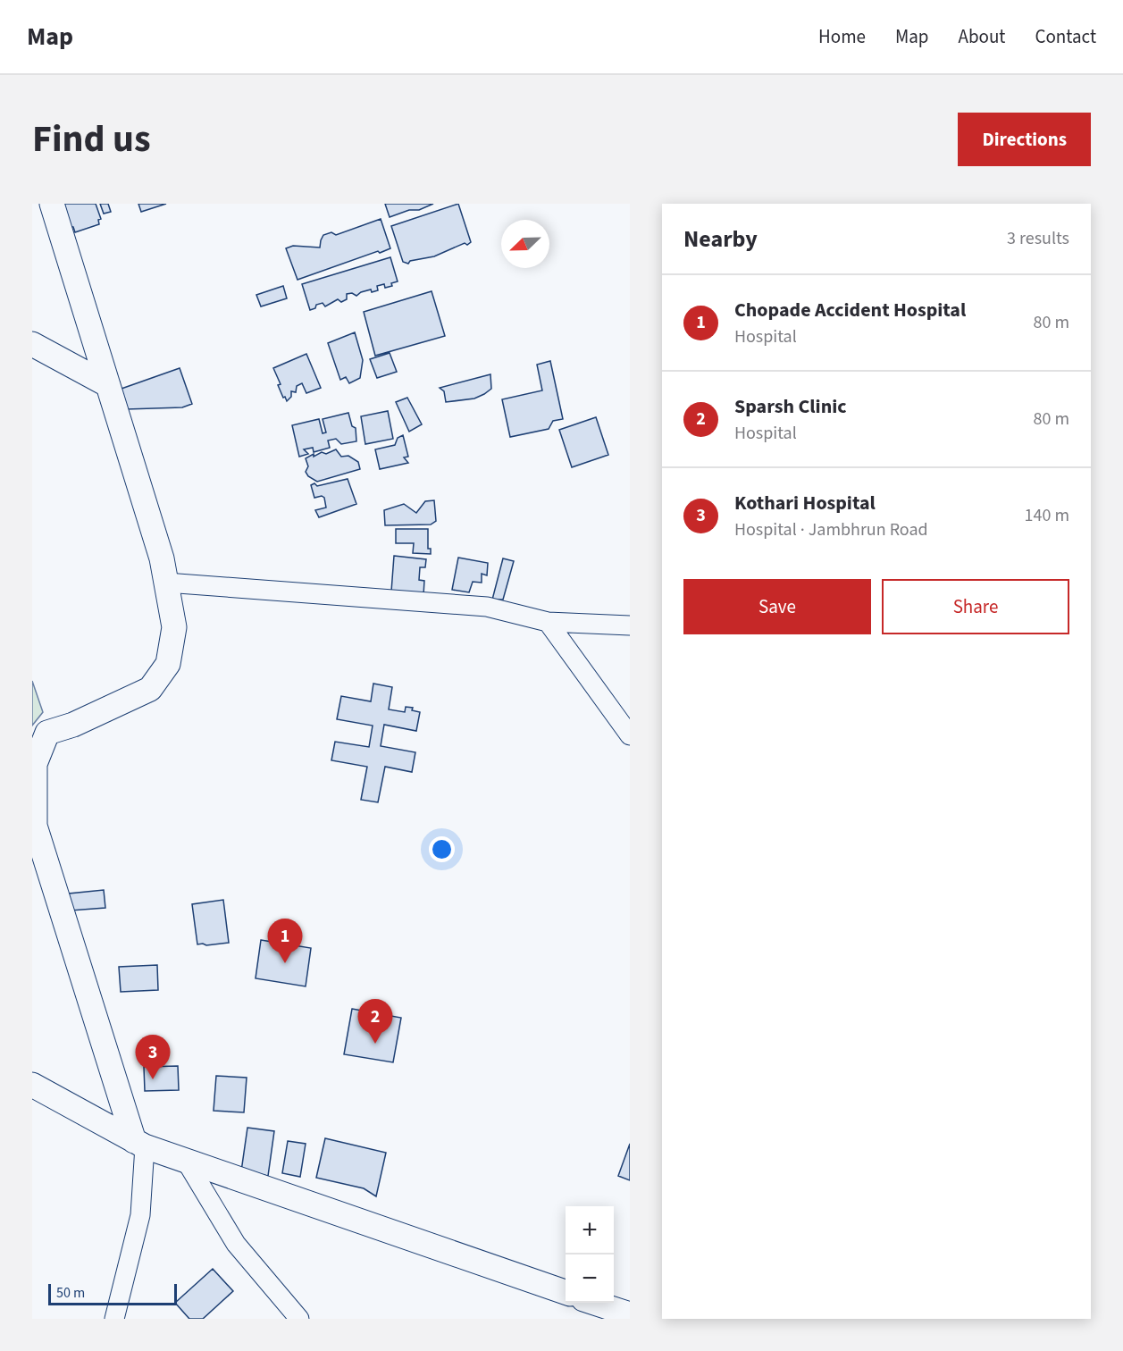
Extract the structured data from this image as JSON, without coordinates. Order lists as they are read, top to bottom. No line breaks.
{"scale_bar":"50 m","north":"bottom left","page":{"header":"Map","nav":["Home","Map","About","Contact"],"title":"Find us","buttons":["Directions",["Save","Share"]],"heading":["Nearby","3 results"],"list":[{"mark":"1","name":"Chopade Accident Hospital","note":"Hospital","value":"80 m"},{"mark":"2","name":"Sparsh Clinic","note":"Hospital","value":"80 m"},{"mark":"3","name":"Kothari Hospital","note":"Hospital · Jambhrun Road","value":"140 m"}],"pins":["1","2","3"],"map_buttons":["+","−"],"scale":"50 m"}}
